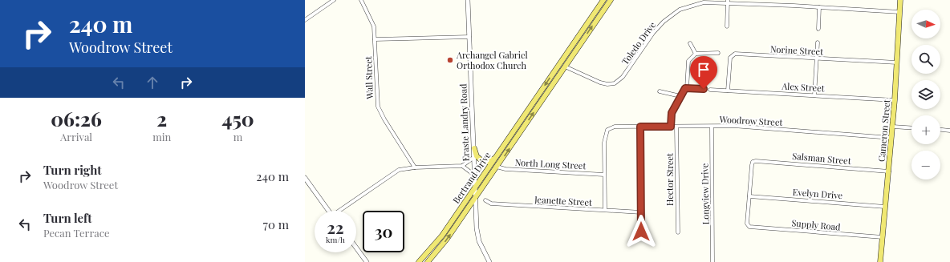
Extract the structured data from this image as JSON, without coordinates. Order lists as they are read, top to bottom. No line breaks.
{"streets":{"main road":["Cameron Street","Bertrand Drive"],"street":["Toledo Drive","Norine Street","Wall Street","Alex Street","Woodrow Street","Eraste Landry Road","Salsman Street","North Long Street","Hector Street","Longview Drive","Evelyn Drive","Jeanette Street","Supply Road"]},"crossings":[["Toledo Drive","Cameron Street"],["Toledo Drive","Bertrand Drive"],["Norine Street","Alex Street"],["Norine Street","Cameron Street"],["Alex Street","Cameron Street"],["Woodrow Street","Cameron Street"],["Woodrow Street","North Long Street"],["Woodrow Street","Hector Street"],["Woodrow Street","Longview Drive"],["Eraste Landry Road","Bertrand Drive"],["Cameron Street","Salsman Street"],["Cameron Street","Evelyn Drive"],["Cameron Street","Supply Road"],["Salsman Street","Evelyn Drive"],["Salsman Street","Supply Road"],["North Long Street","Bertrand Drive"],["Evelyn Drive","Supply Road"]],"places":["Archangel Gabriel Orthodox Church"],"north":"right","page":{"turn":["240 m","Woodrow Street"],"map_buttons":["+","−"],"eta":["06:26","Arrival","2","min","450","m"],"list":[{"name":"Turn right","note":"Woodrow Street","value":"240 m"},{"name":"Turn left","note":"Pecan Terrace","value":"70 m"}],"speed":"22 km/h","limit":"30"}}
